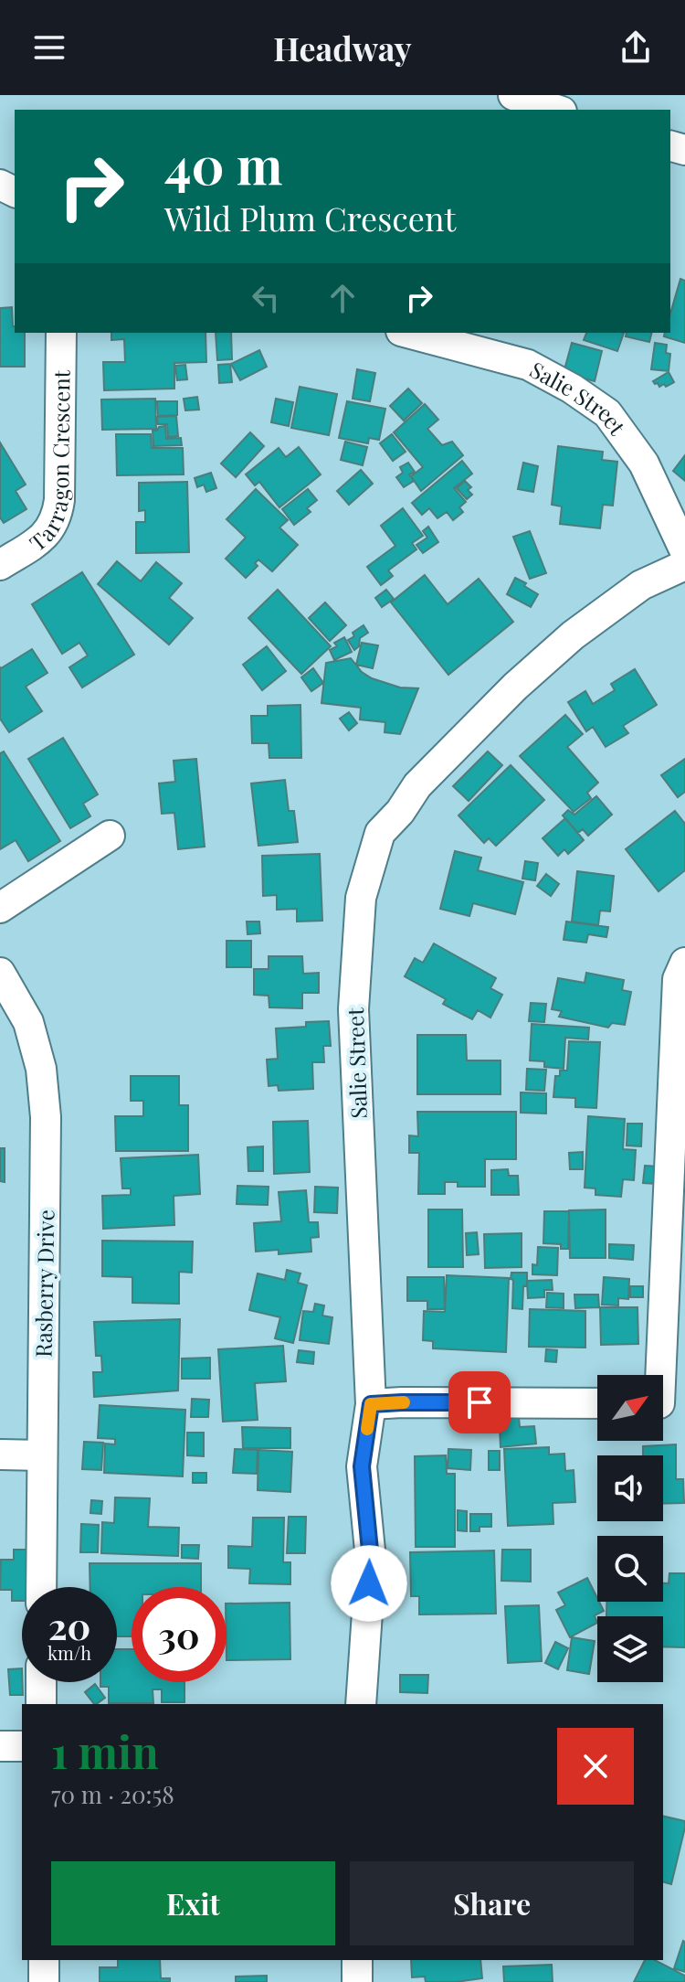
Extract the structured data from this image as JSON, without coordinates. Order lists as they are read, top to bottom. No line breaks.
{"streets":{"street":["Salie Street","Tarragon Crescent","Rasberry Drive"]},"north":"top right","page":{"header":"Headway","turn":["40 m","Wild Plum Crescent"],"speed":"20 km/h","limit":"30","heading":["1 min","70 m · 20:58"],"buttons":["Exit","Share"]}}
